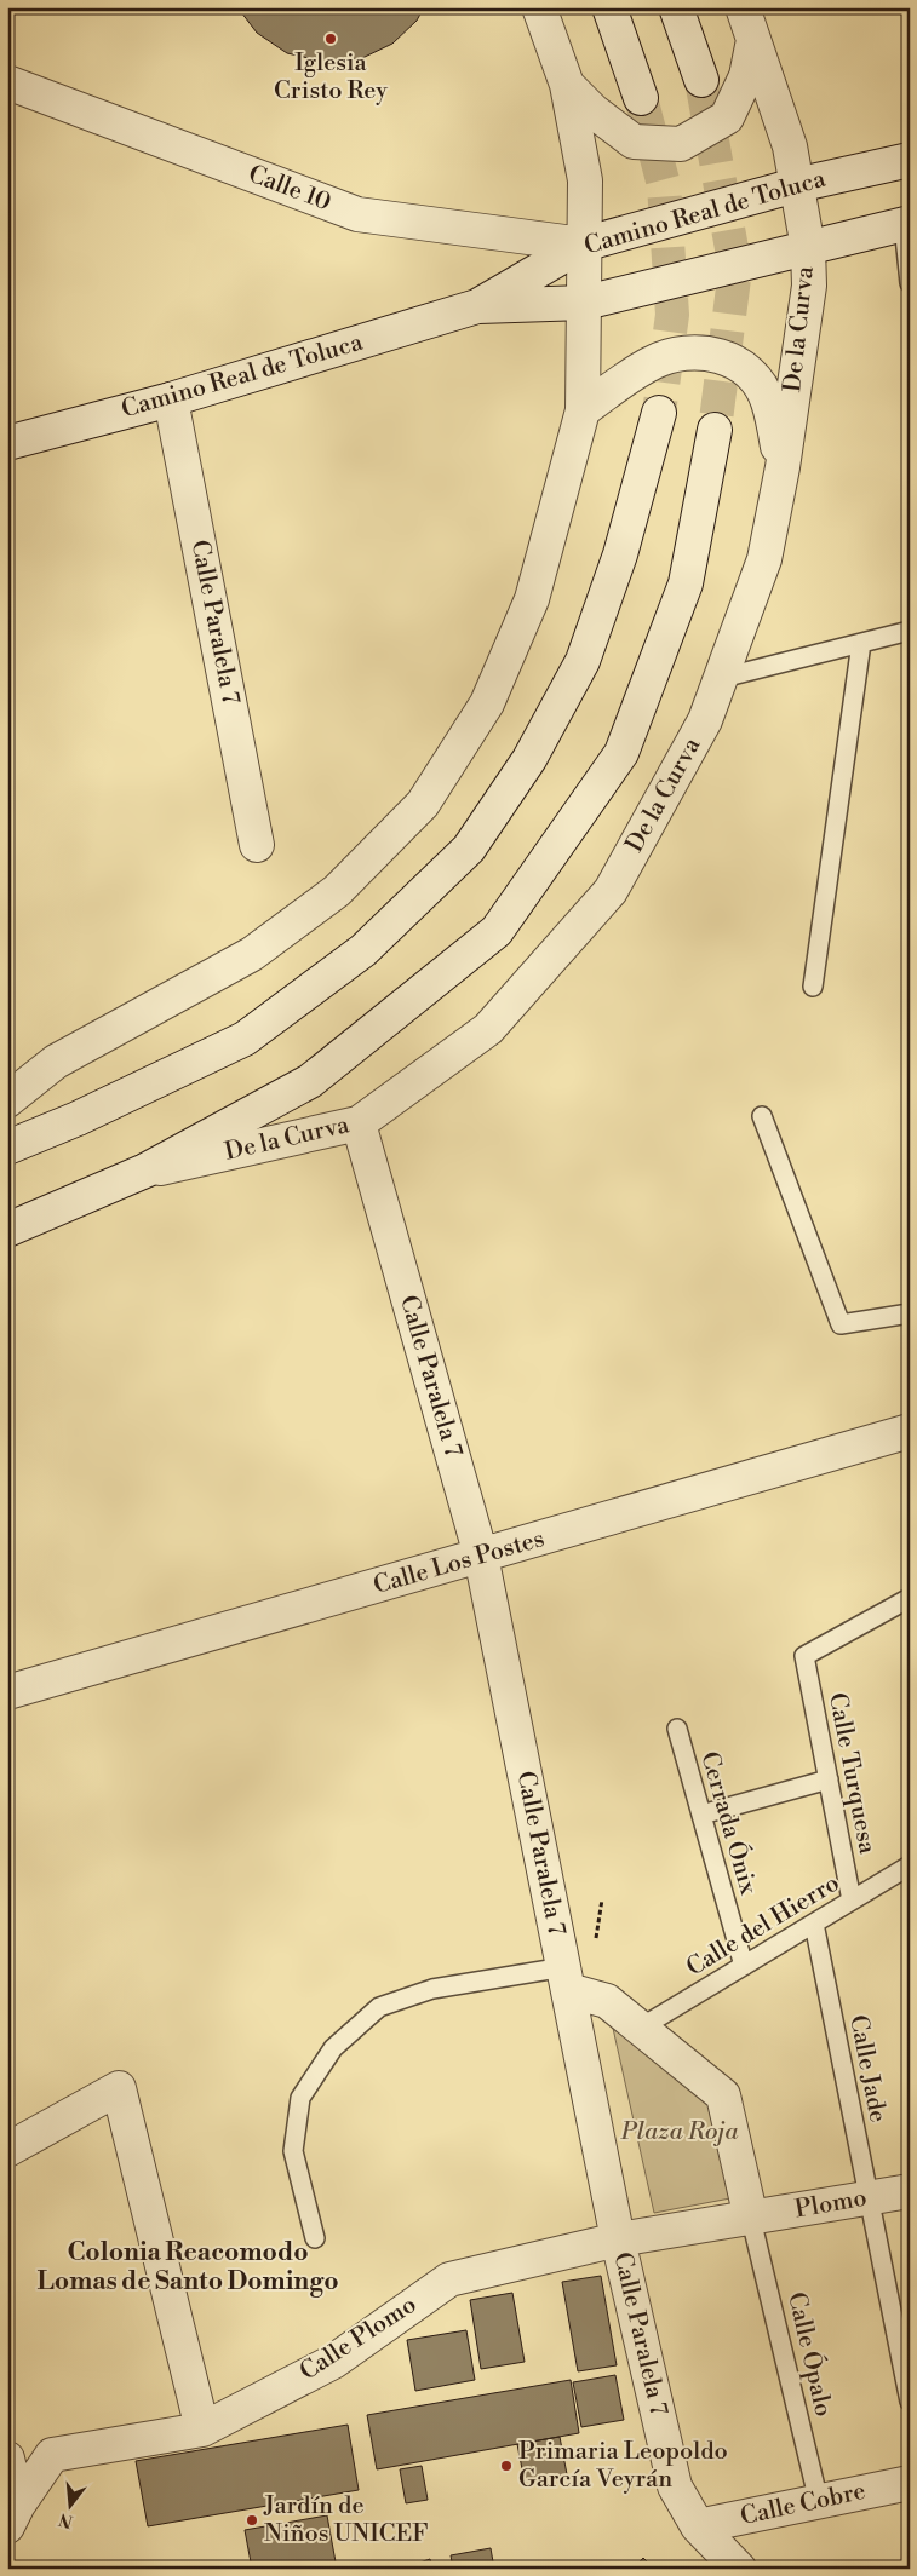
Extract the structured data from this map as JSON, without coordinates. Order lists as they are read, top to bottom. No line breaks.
{"streets":{"street":["Calle 10","Camino Real de Toluca","De la Curva","Calle Paralela 7","Calle Los Postes","Plomo","Calle Plomo","Calle Cobre"],"lane":["Calle Turquesa","Cerrada Ónix","Calle del Hierro","Calle Jade","Calle Ópalo"]},"crossings":[["Calle 10","Camino Real de Toluca"],["Camino Real de Toluca","De la Curva"],["Camino Real de Toluca","Calle Paralela 7"],["De la Curva","Calle Paralela 7"],["Calle Paralela 7","Calle Los Postes"],["Calle Paralela 7","Calle Plomo"],["Calle Paralela 7","Calle Cobre"],["Calle Turquesa","Calle del Hierro"],["Cerrada Ónix","Calle del Hierro"],["Calle del Hierro","Calle Jade"],["Calle Jade","Plomo"],["Plomo","Calle Plomo"],["Plomo","Calle Ópalo"],["Calle Plomo","Calle Ópalo"],["Calle Ópalo","Calle Cobre"]],"districts":["Colonia Reacomodo Lomas de Santo Domingo"],"parks":["Plaza Roja"],"places":["Iglesia Cristo Rey","Primaria Leopoldo García Veyrán","Jardín de Niños UNICEF"],"north":"bottom"}
